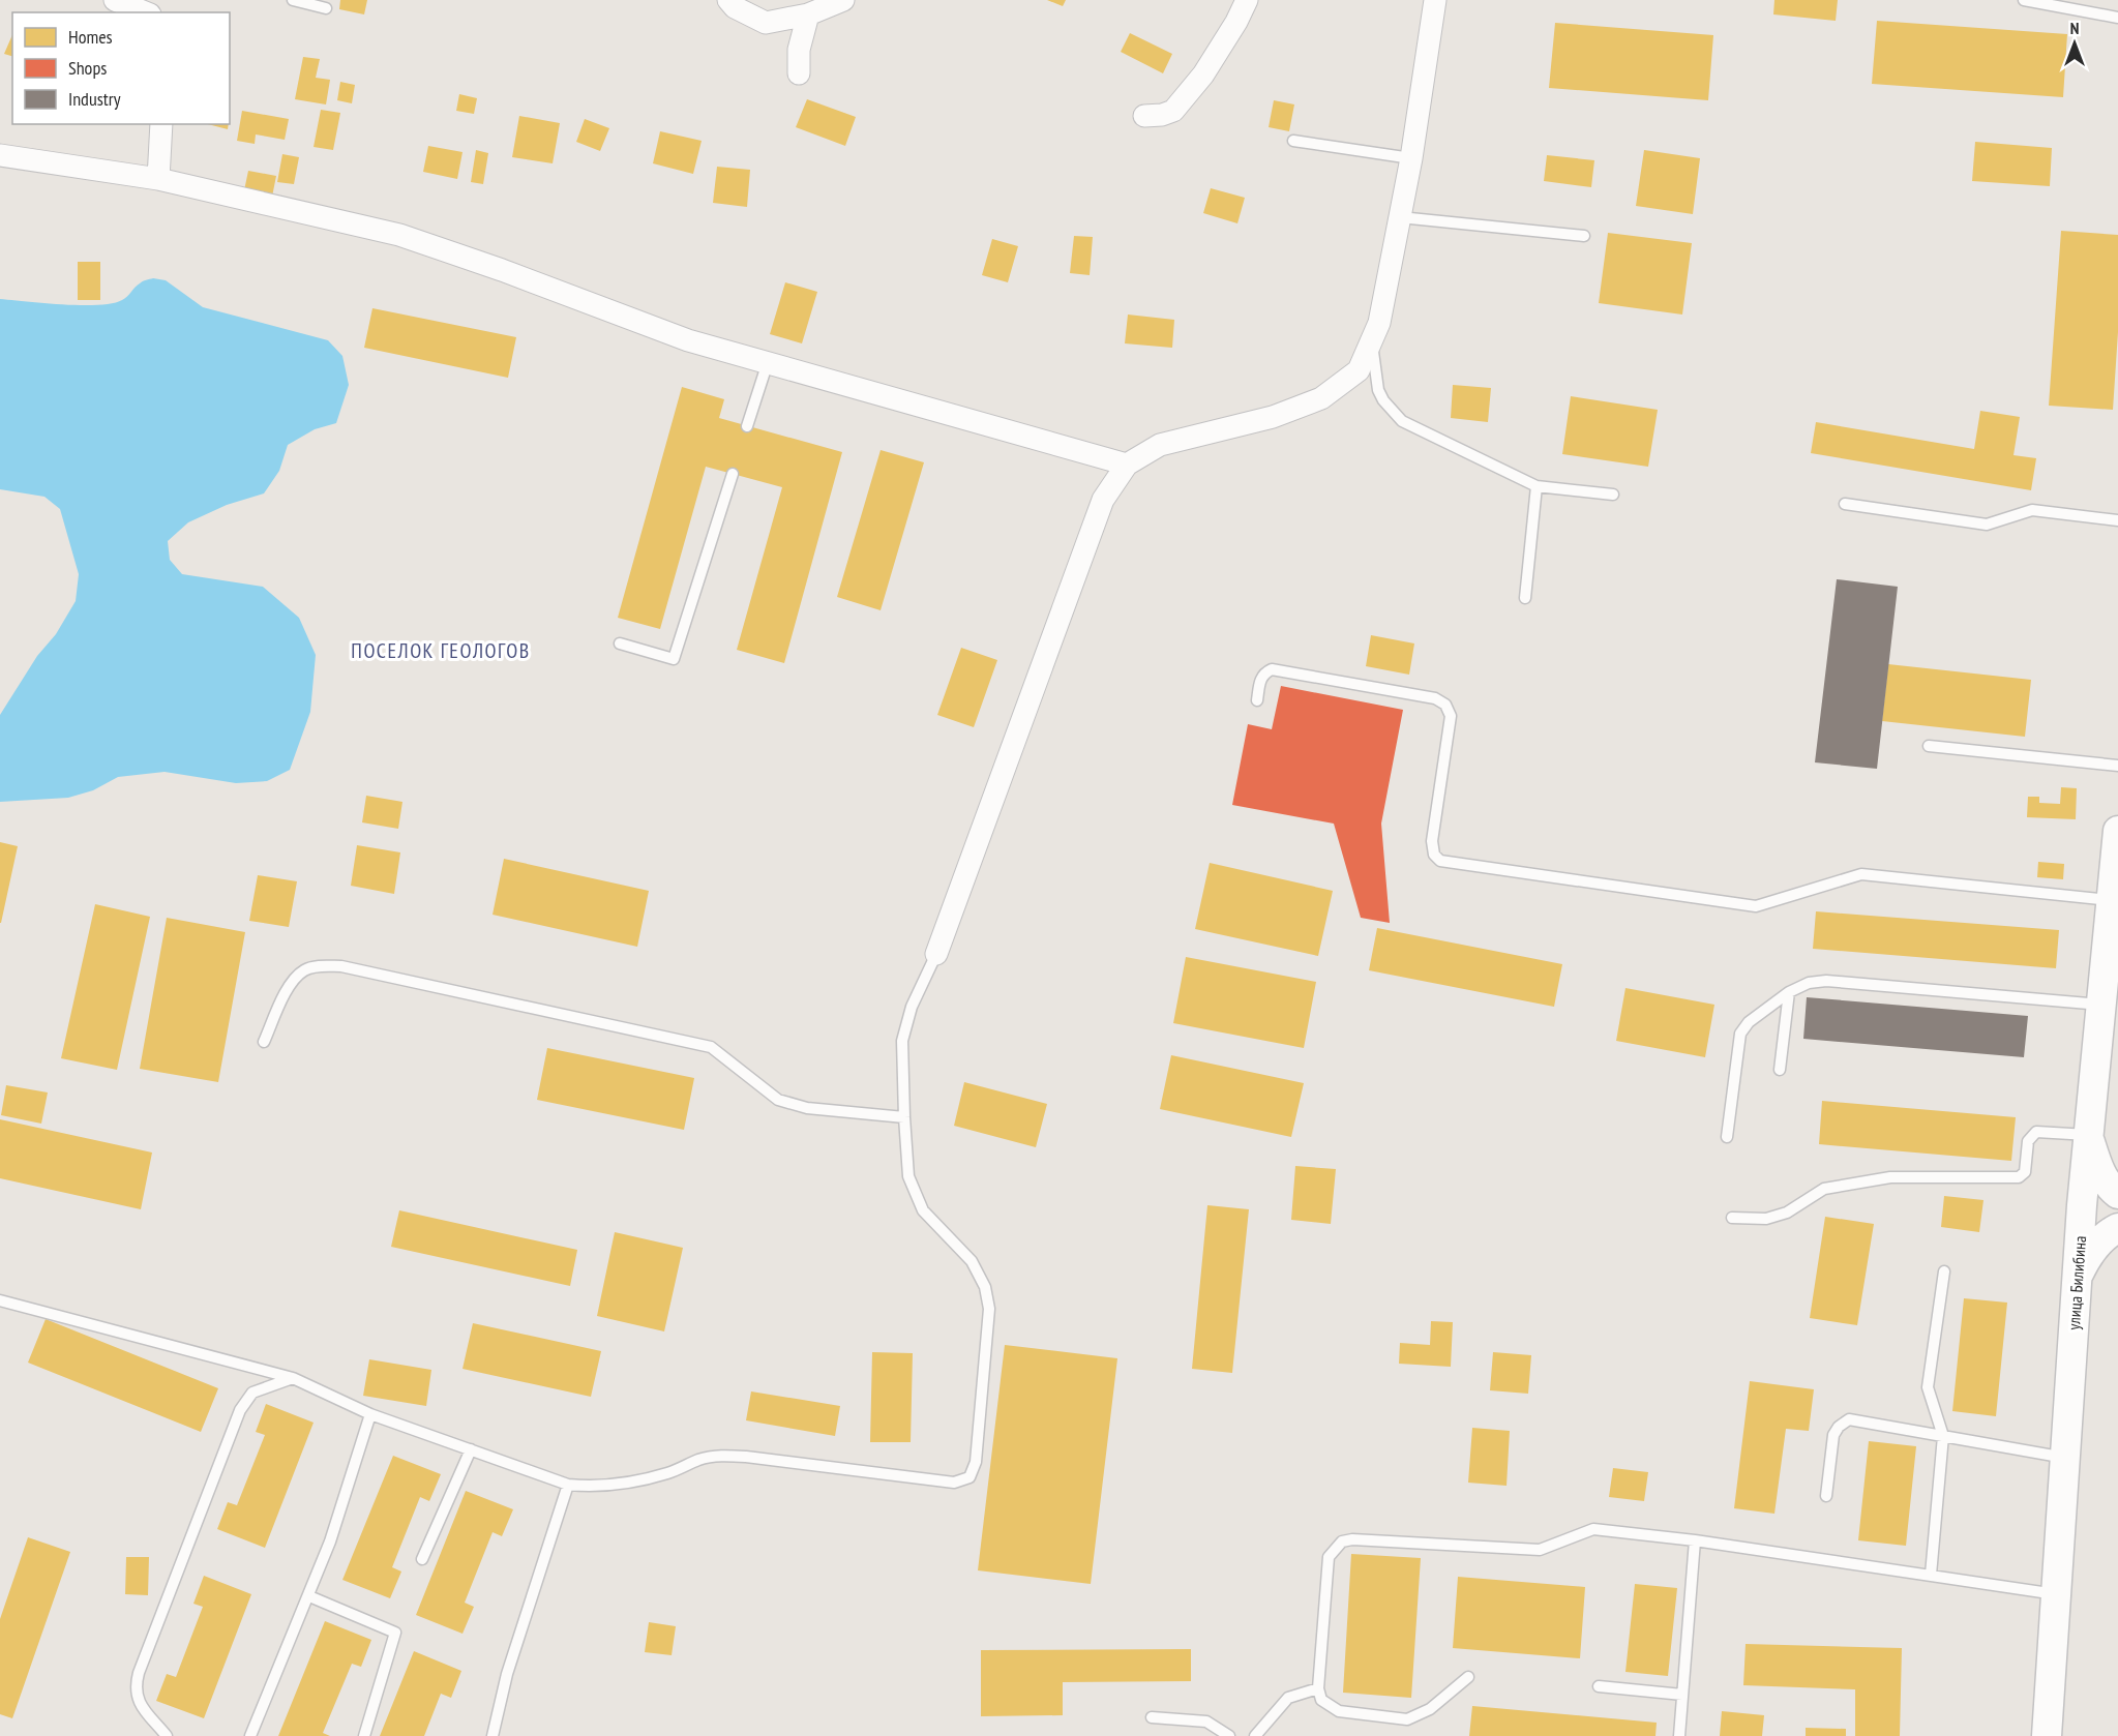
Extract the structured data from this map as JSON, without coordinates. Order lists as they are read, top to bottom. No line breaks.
{"streets":{"main road":["улица Билибина"]},"districts":["ПОСЕЛОК ГЕОЛОГОВ"],"legend":["Homes","Shops","Industry"],"north":"top"}
